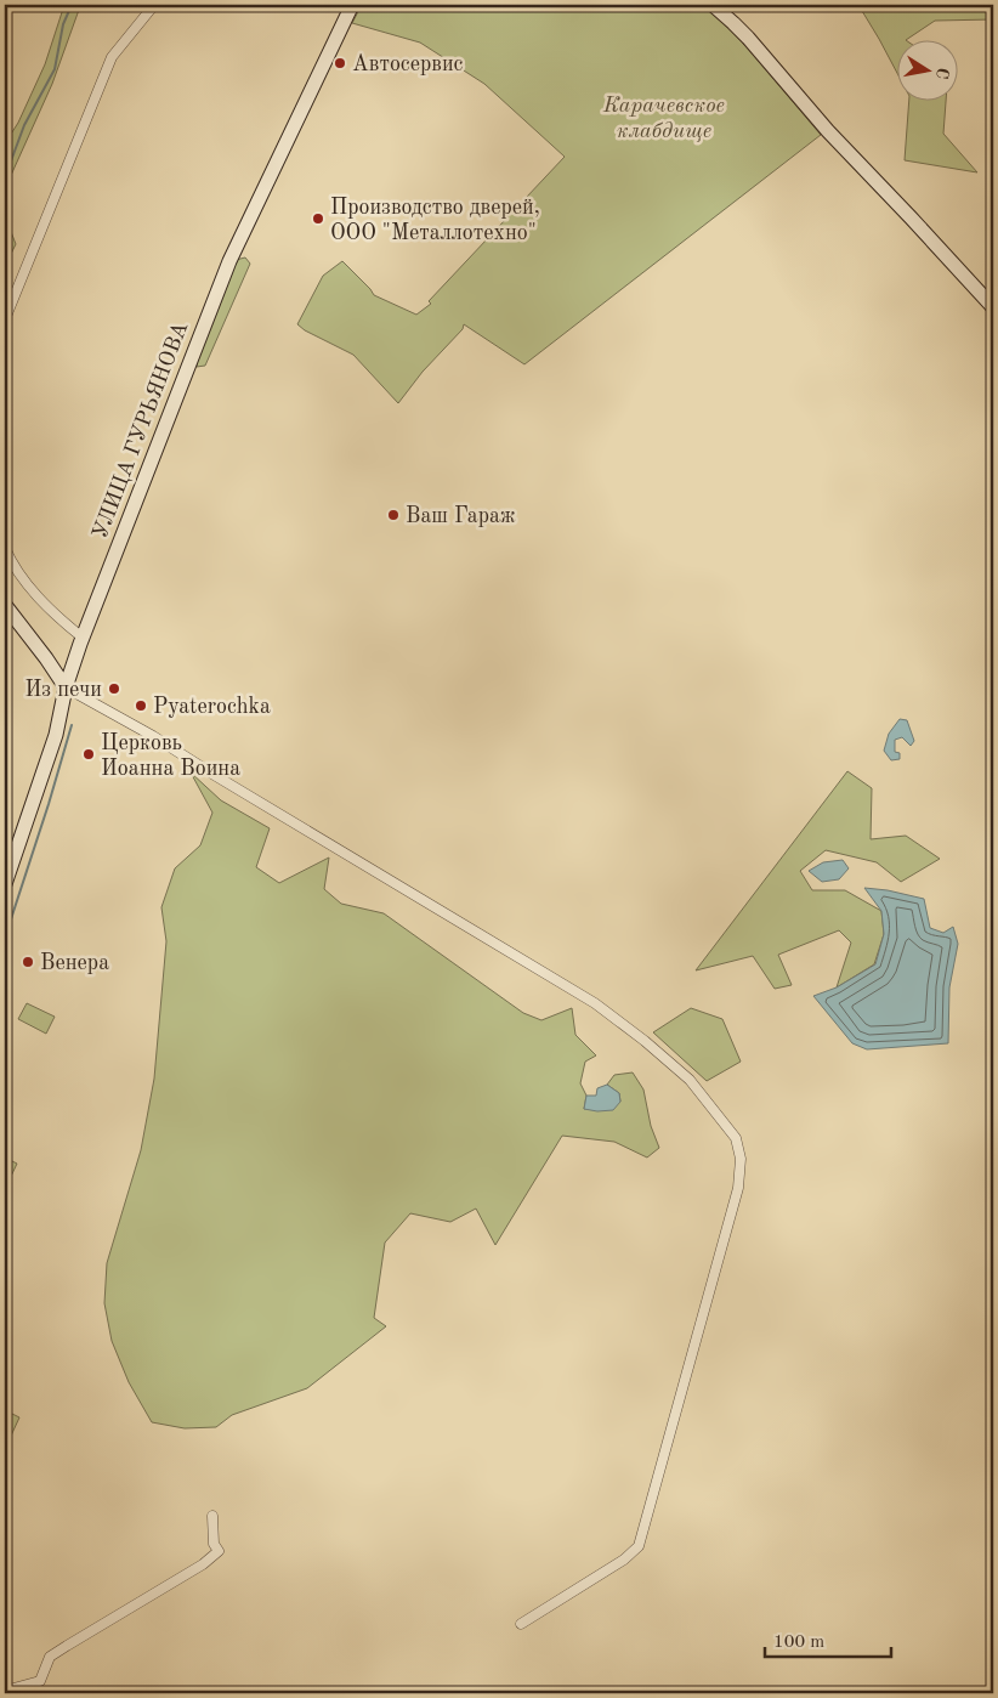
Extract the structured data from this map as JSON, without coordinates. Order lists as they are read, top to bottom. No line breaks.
{"streets":{"street":["УЛИЦА ГУРЬЯНОВА"]},"parks":["Карачевское клабдище"],"places":["Автосервис","Производство дверей, ООО \"Металлотехно\"","Ваш Гараж","Из печи","Pyaterochka","Церковь Иоанна Воина","Венера"],"scale_bar":"100 m","north":"right"}
